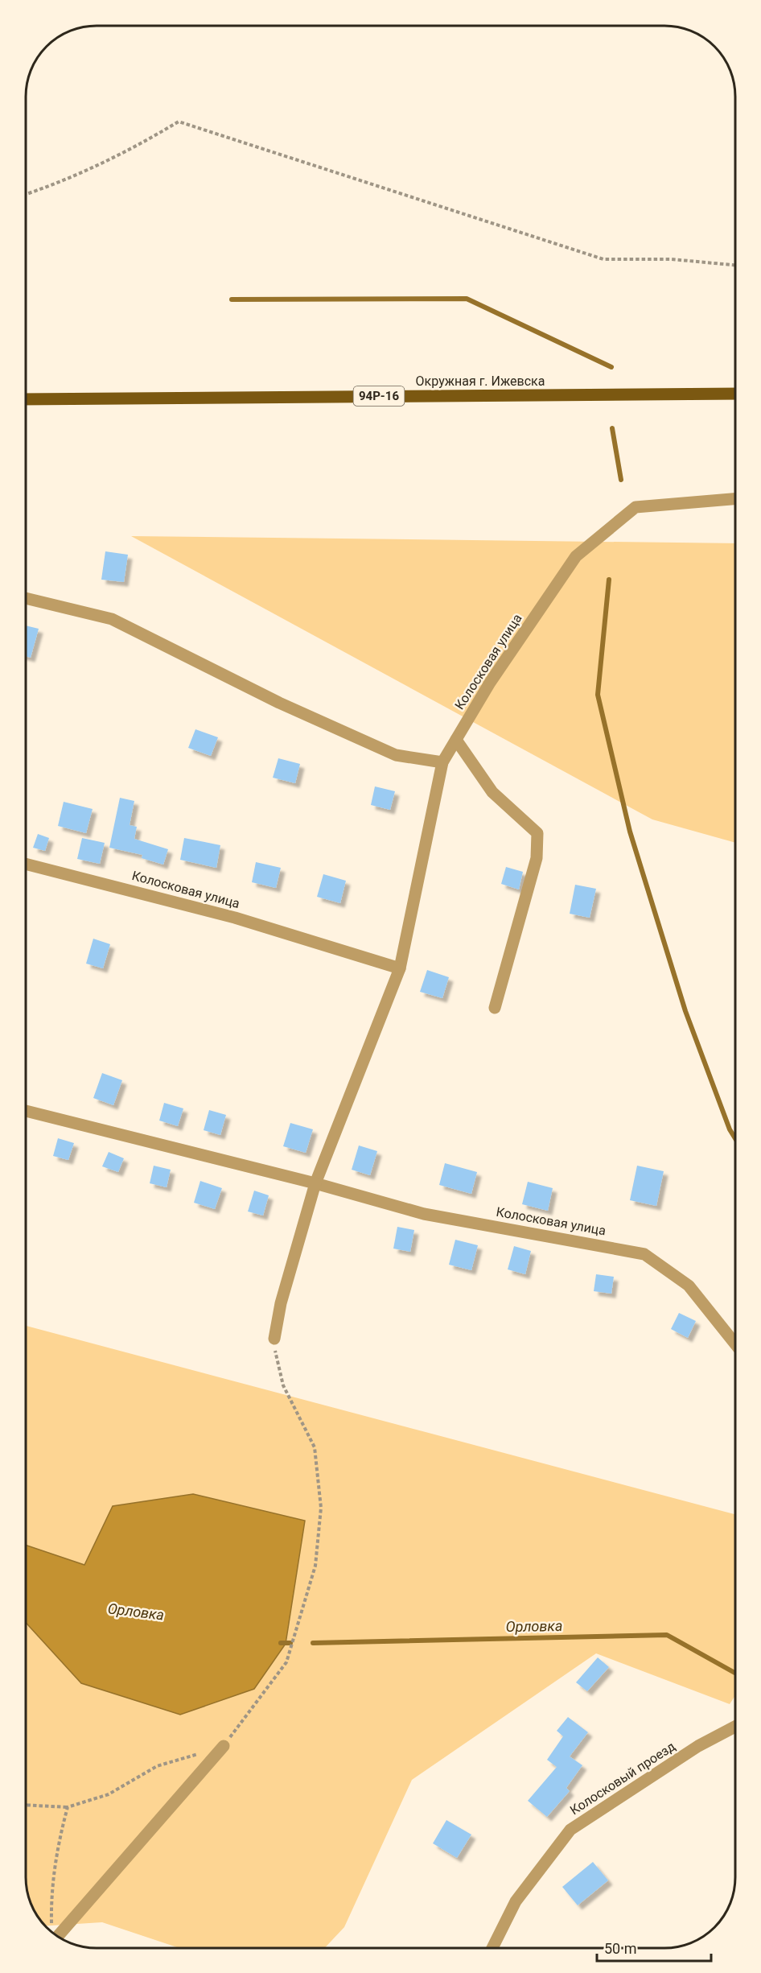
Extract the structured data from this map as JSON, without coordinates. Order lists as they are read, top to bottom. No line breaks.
{"streets":{"main road":["Окружная г. Ижевска","94Р-16"],"street":["Колосковая улица","Колосковый проезд"]},"water":["Орловка"],"scale_bar":"50 m"}
